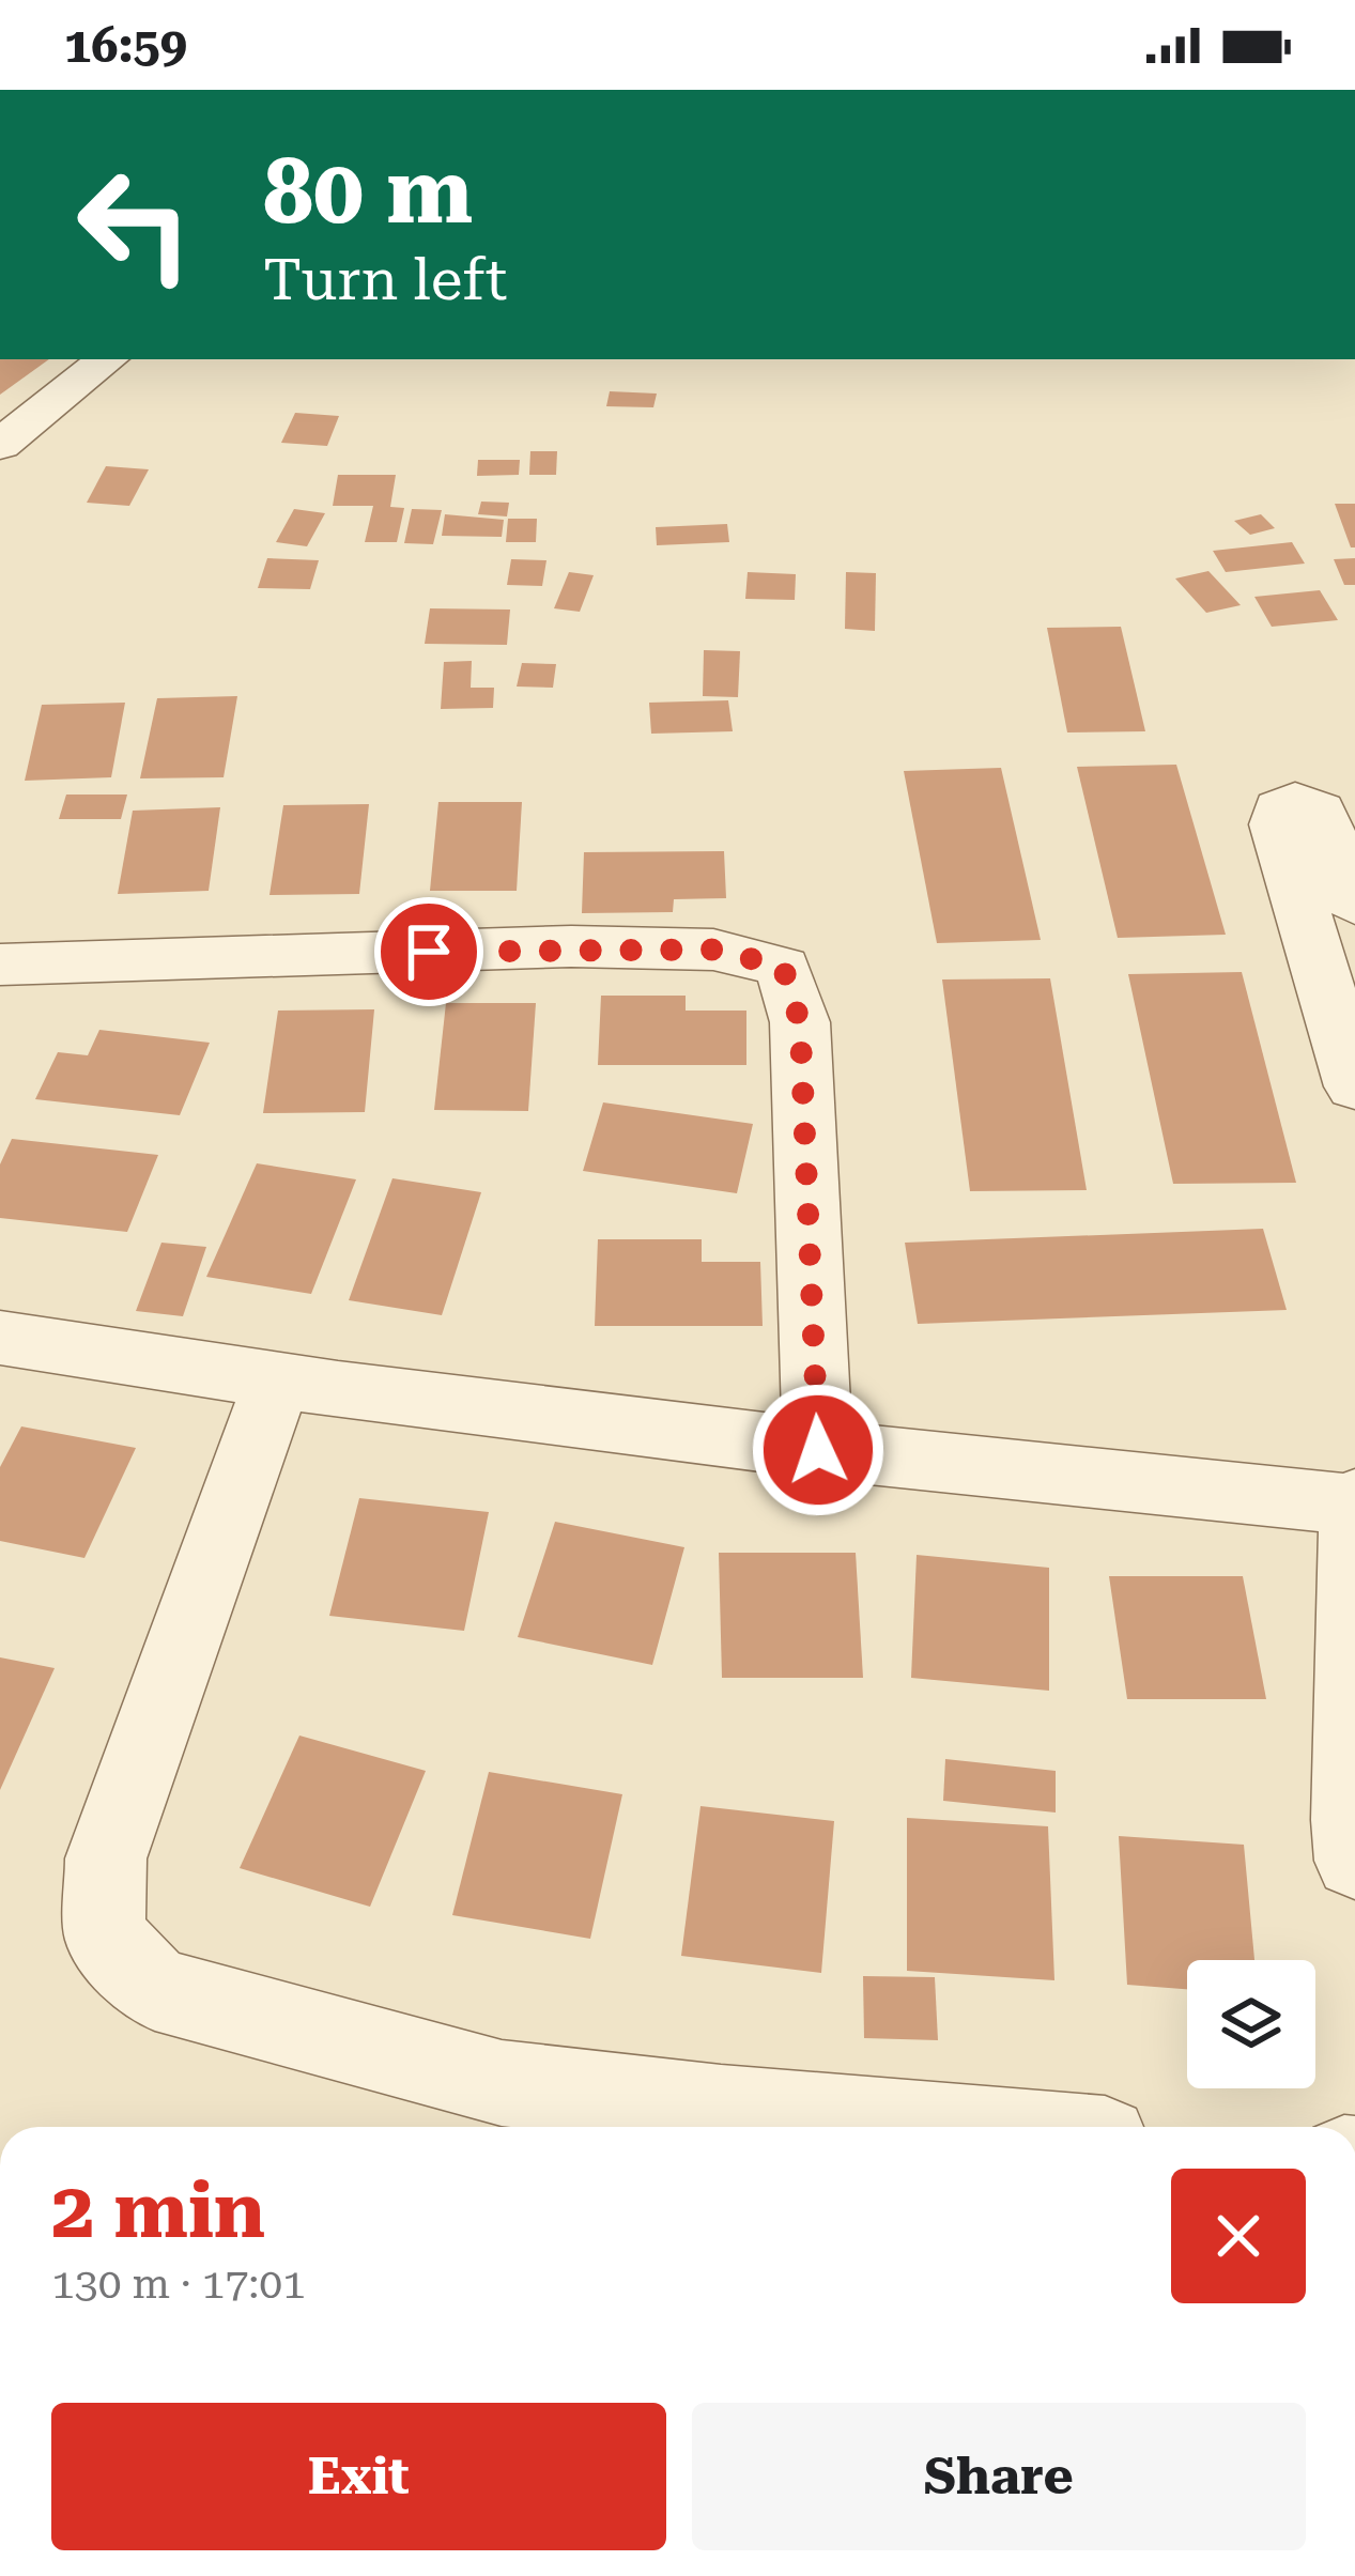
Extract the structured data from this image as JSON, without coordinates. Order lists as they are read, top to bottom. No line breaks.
{"page":{"status":"16:59","turn":["80 m","Turn left"],"heading":["2 min","130 m · 17:01"],"buttons":["Exit","Share"]}}
